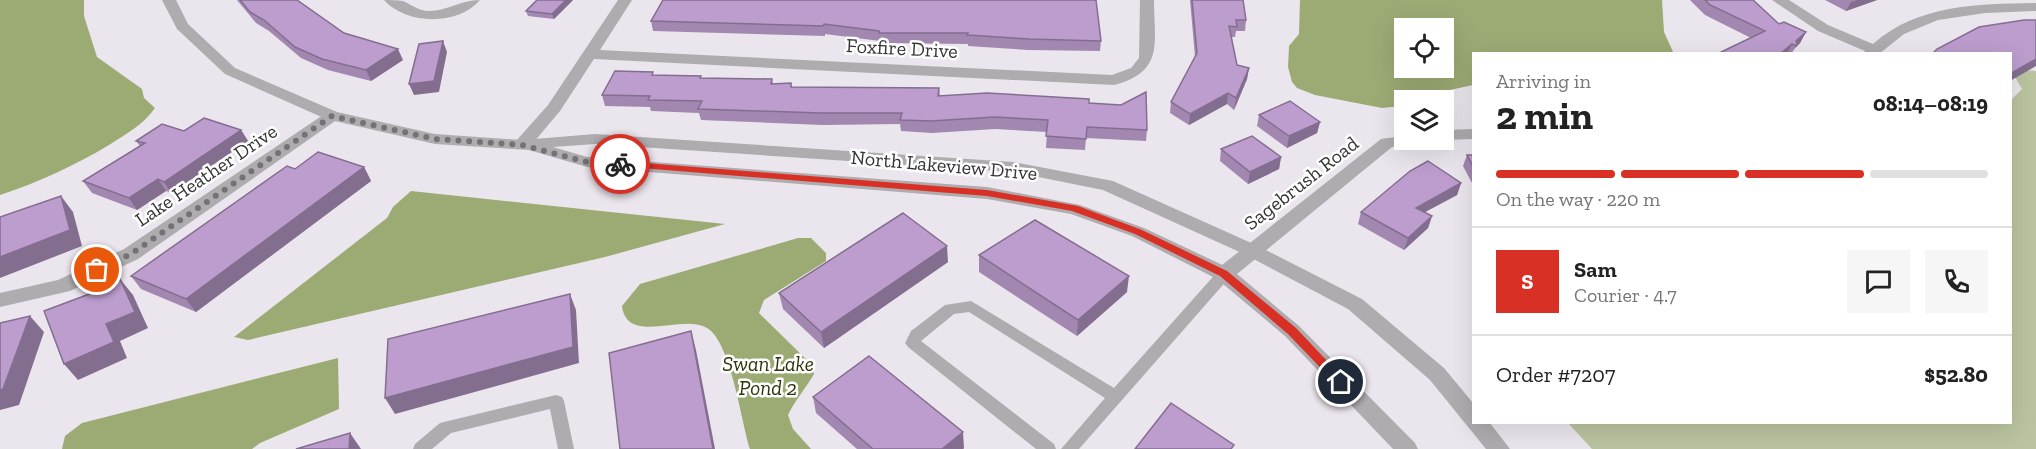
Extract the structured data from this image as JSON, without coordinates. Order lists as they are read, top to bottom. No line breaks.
{"streets":{"street":["Foxfire Drive","North Lakeview Drive","Lake Heather Drive","Sagebrush Road"]},"crossings":[["North Lakeview Drive","Lake Heather Drive"],["North Lakeview Drive","Sagebrush Road"]],"water":["Swan Lake Pond 2"],"page":{"heading":["2 min","Arriving in","08:14–08:19"],"panel":["Sam","Courier · 4.7","Order #7207","$52.80"],"bar":"On the way · 220 m","round":"S"}}
